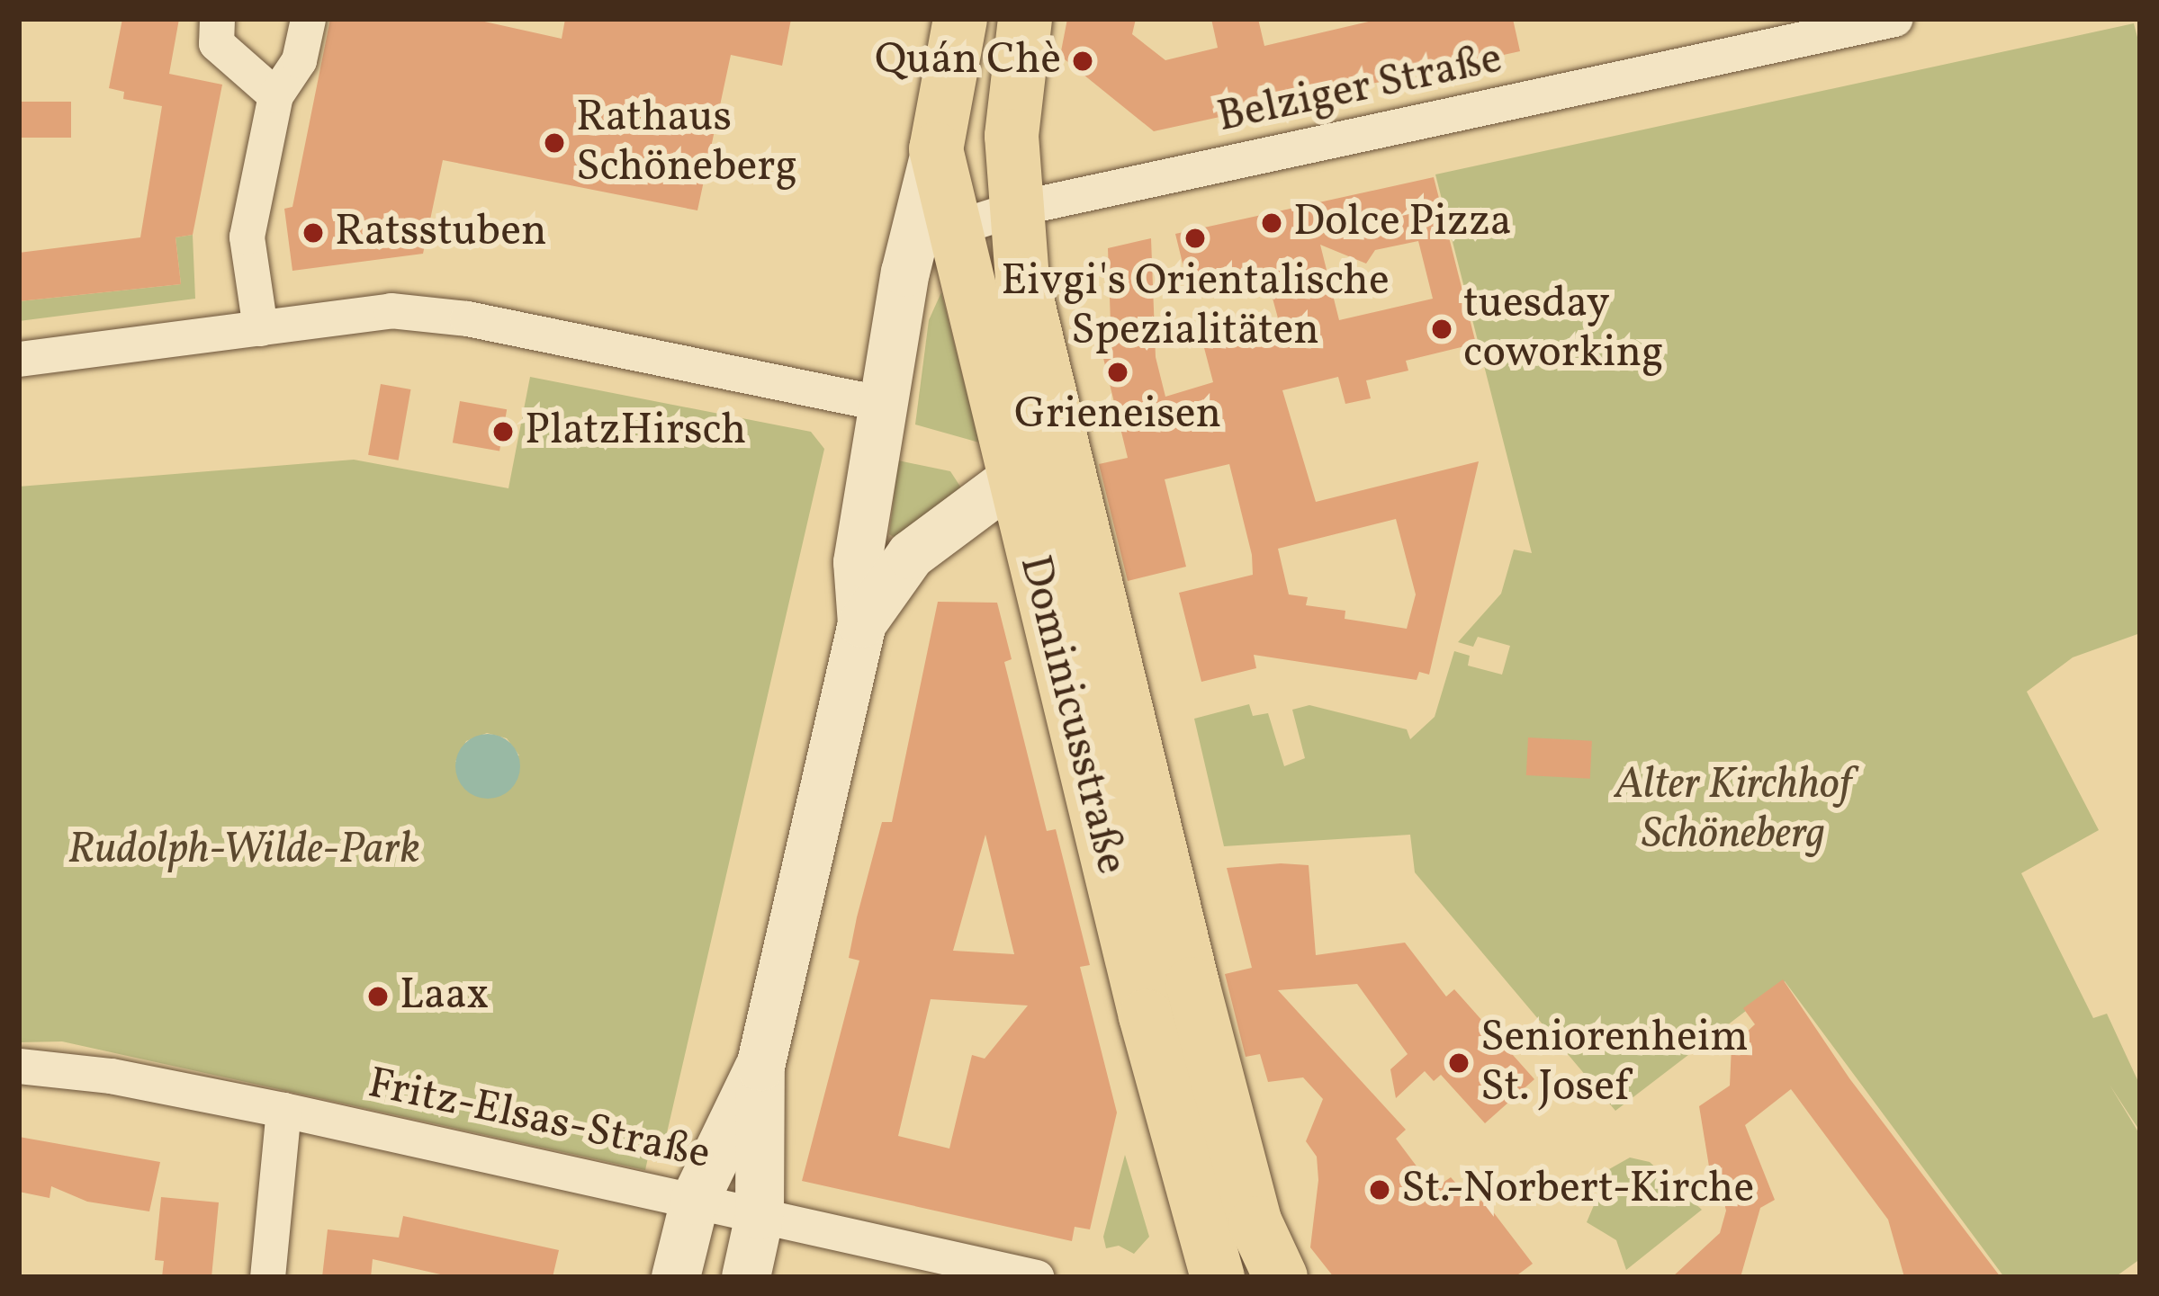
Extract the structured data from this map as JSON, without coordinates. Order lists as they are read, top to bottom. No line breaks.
{"streets":{"main road":["Dominicusstraße"],"street":["Belziger Straße","Fritz-Elsas-Straße"]},"crossings":[["Belziger Straße","Dominicusstraße"]],"parks":["Alter Kirchhof Schöneberg","Rudolph-Wilde-Park"],"places":["Quán Chè","Rathaus Schöneberg","Dolce Pizza","Ratsstuben","Eivgi's Orientalische Spezialitäten","tuesday coworking","Grieneisen","PlatzHirsch","Laax","Seniorenheim St. Josef","St.-Norbert-Kirche"]}
